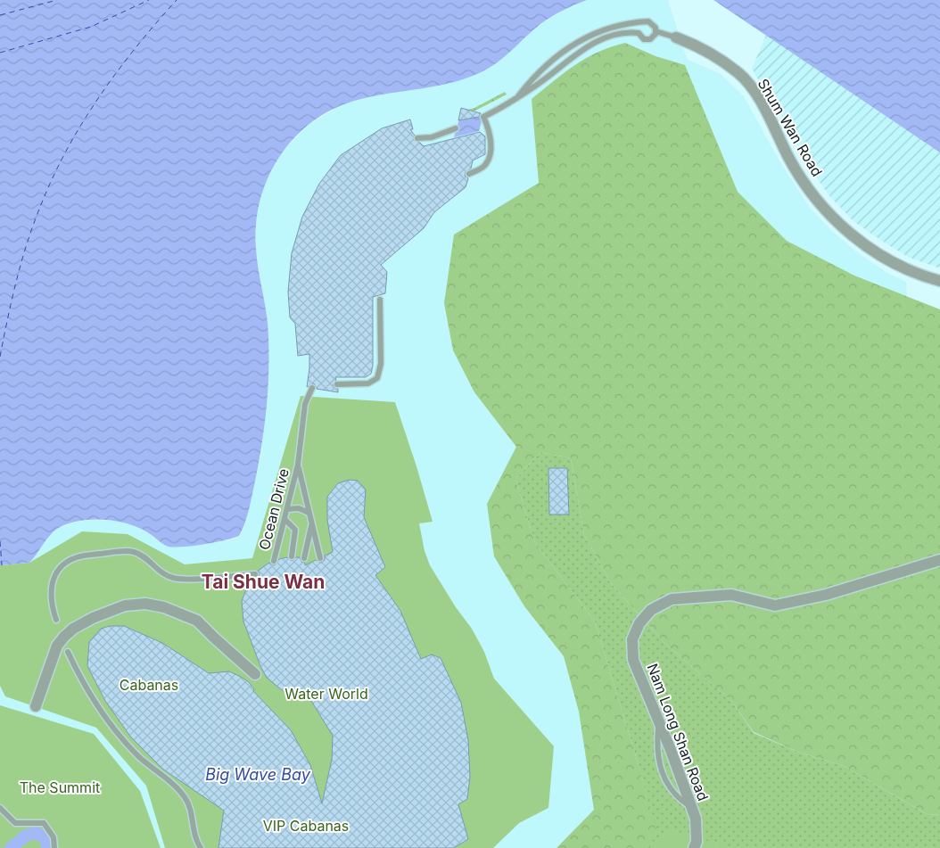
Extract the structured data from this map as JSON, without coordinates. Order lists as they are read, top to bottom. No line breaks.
{"streets":{"street":["Shum Wan Road","Nam Long Shan Road"],"lane":["Ocean Drive"]},"districts":["Tai Shue Wan"],"water":["Big Wave Bay"],"parks":["Cabanas","Water World","The Summit","VIP Cabanas"]}
